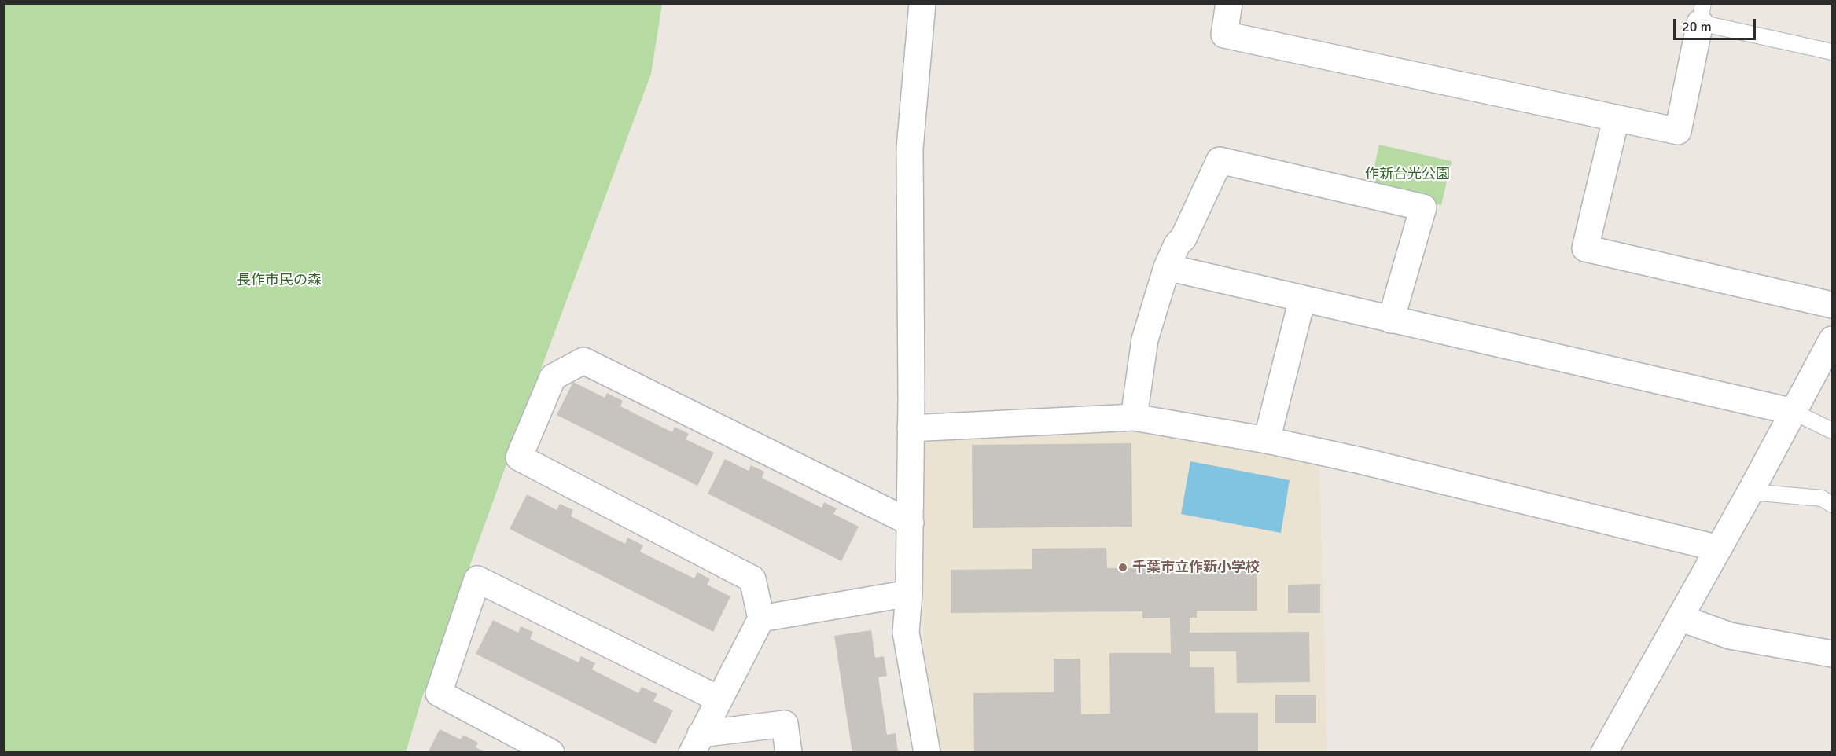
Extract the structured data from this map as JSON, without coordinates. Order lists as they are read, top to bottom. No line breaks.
{"parks":["作新台光公園","長作市民の森"],"places":["千葉市立作新小学校"],"scale_bar":"20 m"}
